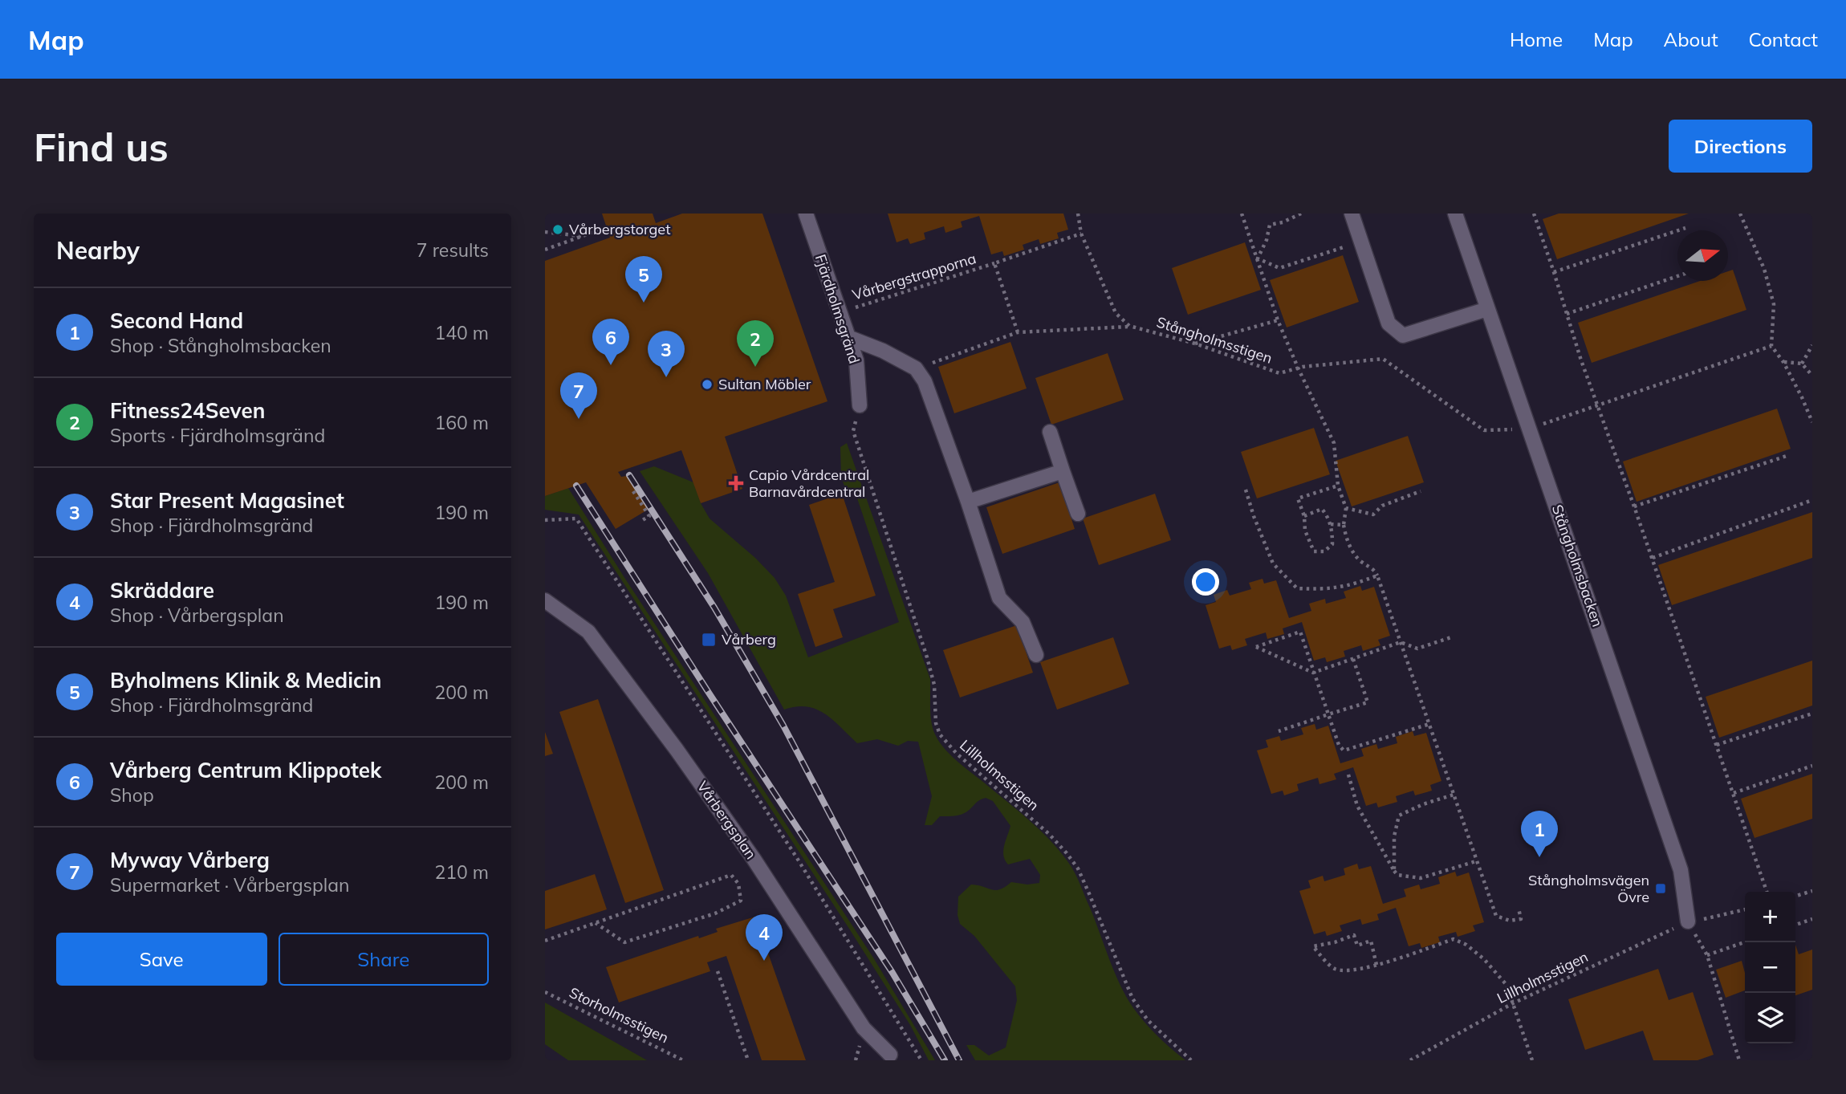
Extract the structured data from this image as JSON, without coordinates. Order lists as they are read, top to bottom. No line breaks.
{"streets":{"street":["Fjärdholmsgränd","Stångholmsbacken","Vårbergsplan"],"path":["Vårbergstrapporna","Stångholmsstigen","Lillholmsstigen","Storholmsstigen"]},"crossings":[["Vårbergstrapporna","Fjärdholmsgränd"],["Fjärdholmsgränd","Lillholmsstigen"],["Stångholmsstigen","Stångholmsbacken"],["Stångholmsbacken","Lillholmsstigen"]],"places":{"other":["Vårbergstorget","Sultan Möbler"],"health":["Capio Vårdcentral Barnavårdcentral"],"transit":["Vårberg","Stångholmsvägen Övre"]},"north":"right","page":{"header":"Map","nav":["Home","Map","About","Contact"],"buttons":["Directions",["Save","Share"]],"title":"Find us","heading":["Nearby","7 results"],"pins":["5","6","2","3","7","1","4"],"list":[{"mark":"1","name":"Second Hand","note":"Shop · Stångholmsbacken","value":"140 m"},{"mark":"2","name":"Fitness24Seven","note":"Sports · Fjärdholmsgränd","value":"160 m"},{"mark":"3","name":"Star Present Magasinet","note":"Shop · Fjärdholmsgränd","value":"190 m"},{"mark":"4","name":"Skräddare","note":"Shop · Vårbergsplan","value":"190 m"},{"mark":"5","name":"Byholmens Klinik & Medicin","note":"Shop · Fjärdholmsgränd","value":"200 m"},{"mark":"6","name":"Vårberg Centrum Klippotek","note":"Shop","value":"200 m"},{"mark":"7","name":"Myway Vårberg","note":"Supermarket · Vårbergsplan","value":"210 m"}],"map_buttons":["+","−"]}}
